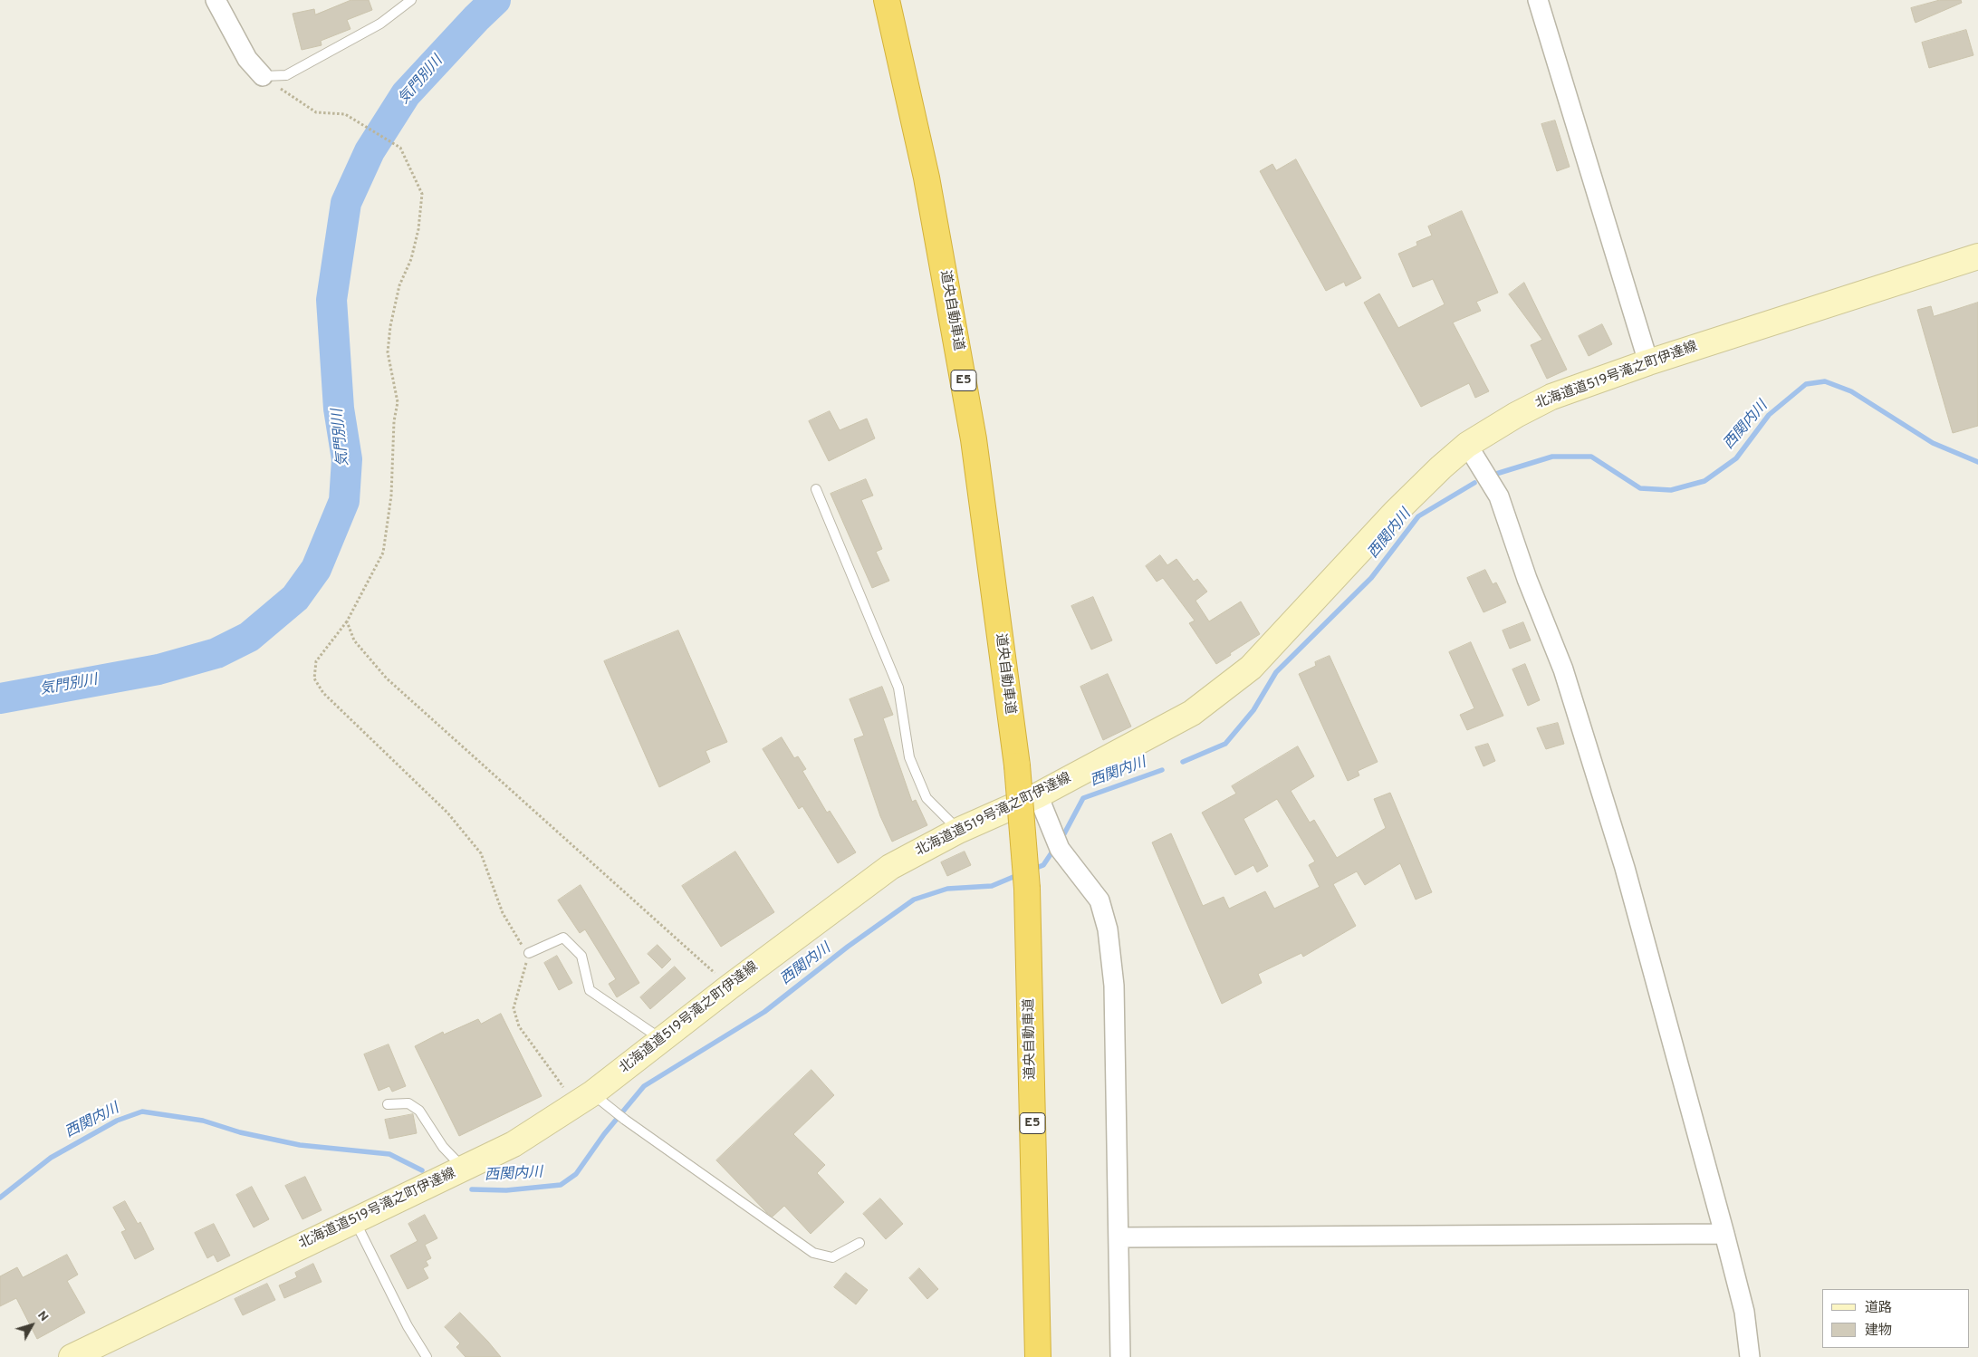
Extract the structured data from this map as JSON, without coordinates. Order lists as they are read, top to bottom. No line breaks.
{"streets":{"highway":["道央自動車道","E5"],"main road":["北海道道519号滝之町伊達線"]},"water":["気門別川","西関内川"],"legend":["道路","建物"],"north":"top right"}
